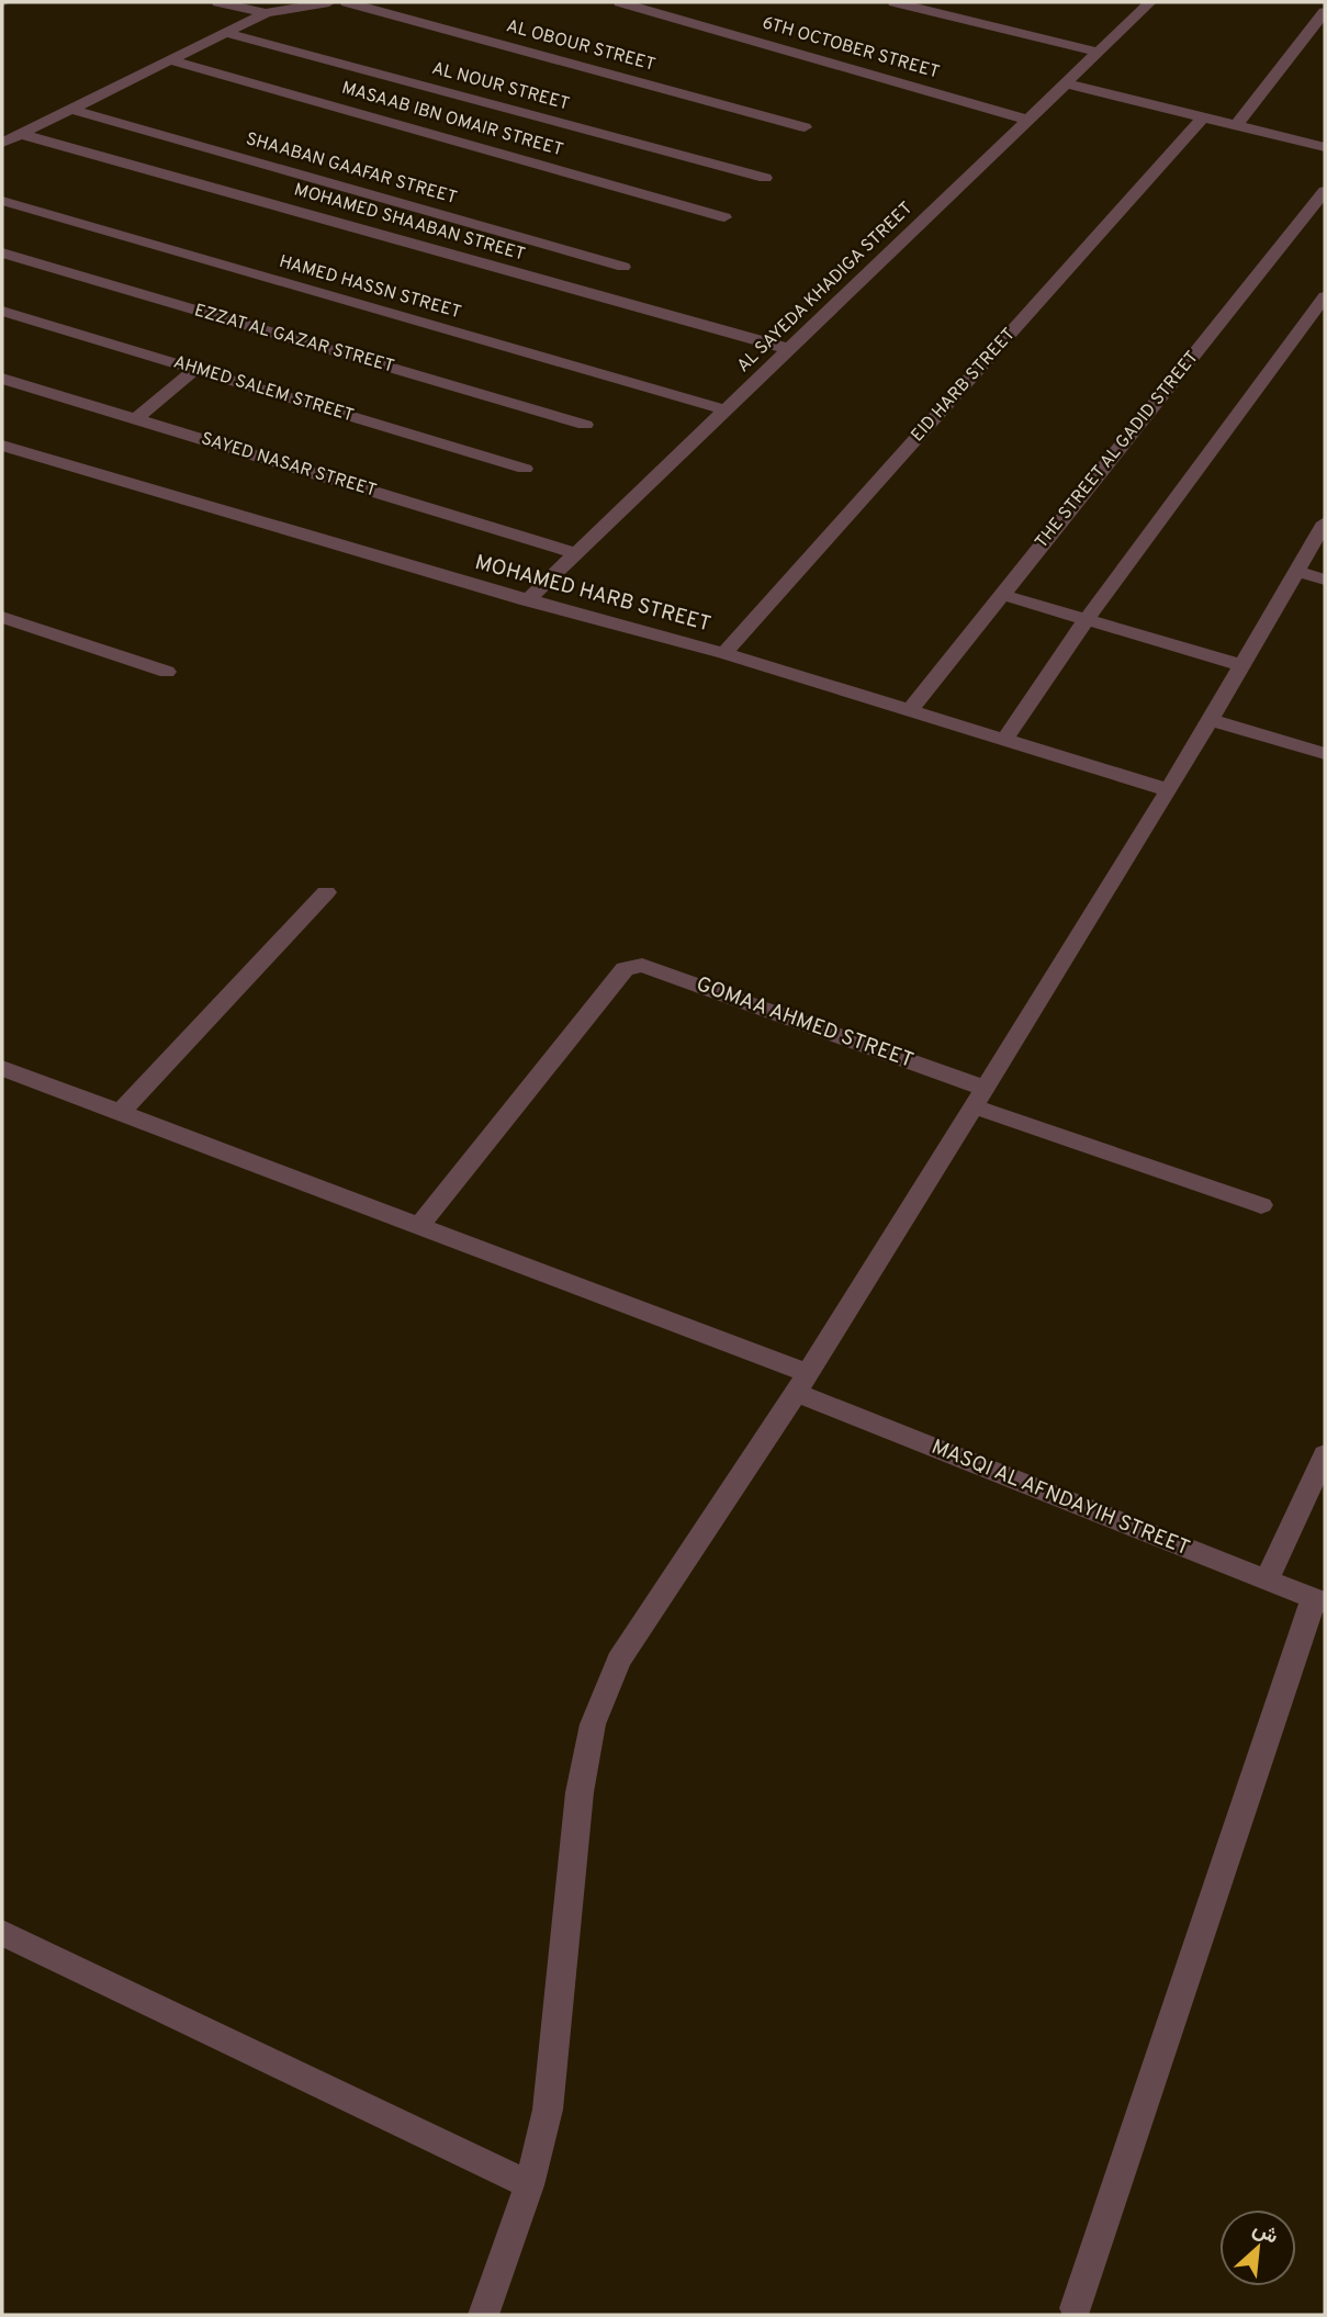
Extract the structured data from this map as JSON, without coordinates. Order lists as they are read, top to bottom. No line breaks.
{"streets":{"street":["AL OBOUR STREET","6TH OCTOBER STREET","AL NOUR STREET","MASAAB IBN OMAIR STREET","SHAABAN GAAFAR STREET","MOHAMED SHAABAN STREET","HAMED HASSN STREET","AL SAYEDA KHADIGA STREET","EZZAT AL GAZAR STREET","EID HARB STREET","AHMED SALEM STREET","THE STREET AL GADID STREET","SAYED NASAR STREET","MOHAMED HARB STREET","GOMAA AHMED STREET","MASQI AL AFNDAYIH STREET"]},"crossings":[["6TH OCTOBER STREET","AL SAYEDA KHADIGA STREET"],["MOHAMED SHAABAN STREET","AL SAYEDA KHADIGA STREET"],["HAMED HASSN STREET","AL SAYEDA KHADIGA STREET"],["AL SAYEDA KHADIGA STREET","SAYED NASAR STREET"],["AL SAYEDA KHADIGA STREET","MOHAMED HARB STREET"],["EID HARB STREET","MOHAMED HARB STREET"],["THE STREET AL GADID STREET","MOHAMED HARB STREET"],["GOMAA AHMED STREET","MASQI AL AFNDAYIH STREET"]],"north":"top right"}
